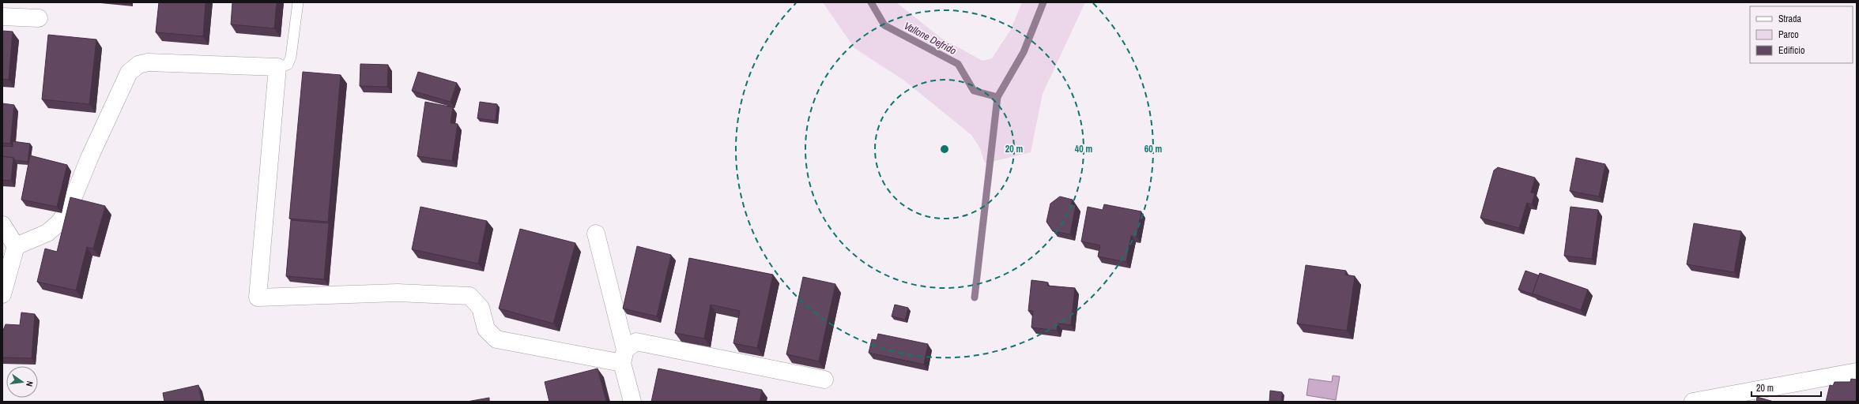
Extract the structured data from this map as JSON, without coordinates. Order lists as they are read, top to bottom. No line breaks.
{"water":["Vallone Defrido"],"legend":["Strada","Parco","Edificio"],"scale_bar":"20 m","north":"right","rings":["20 m","40 m","60 m"]}
